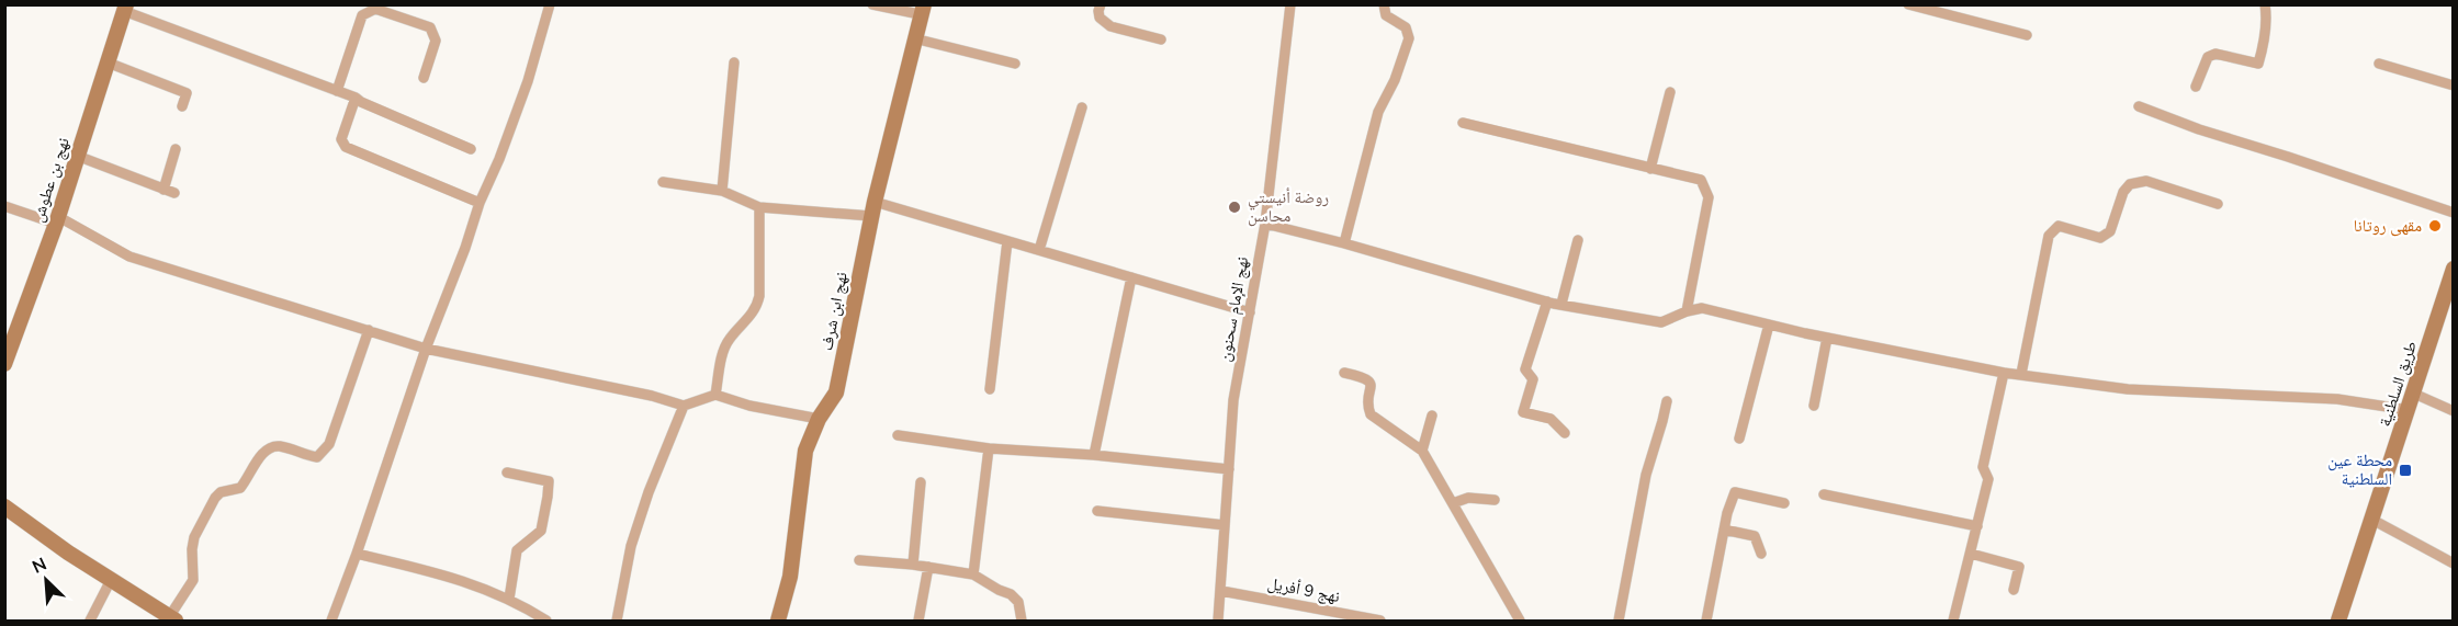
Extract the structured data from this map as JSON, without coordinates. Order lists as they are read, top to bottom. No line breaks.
{"streets":{"street":["نهج بن عطوش","نهج الإمام سحنون","نهج ابن شرف","طريق السلطنية","نهج 9 أفريل"]},"crossings":[["نهج الإمام سحنون","نهج 9 أفريل"]],"places":{"other":["روضة أنيستي محاسن","مقهى روتانا"],"transit":["محطة عين السلطنية"]},"north":"top left"}
